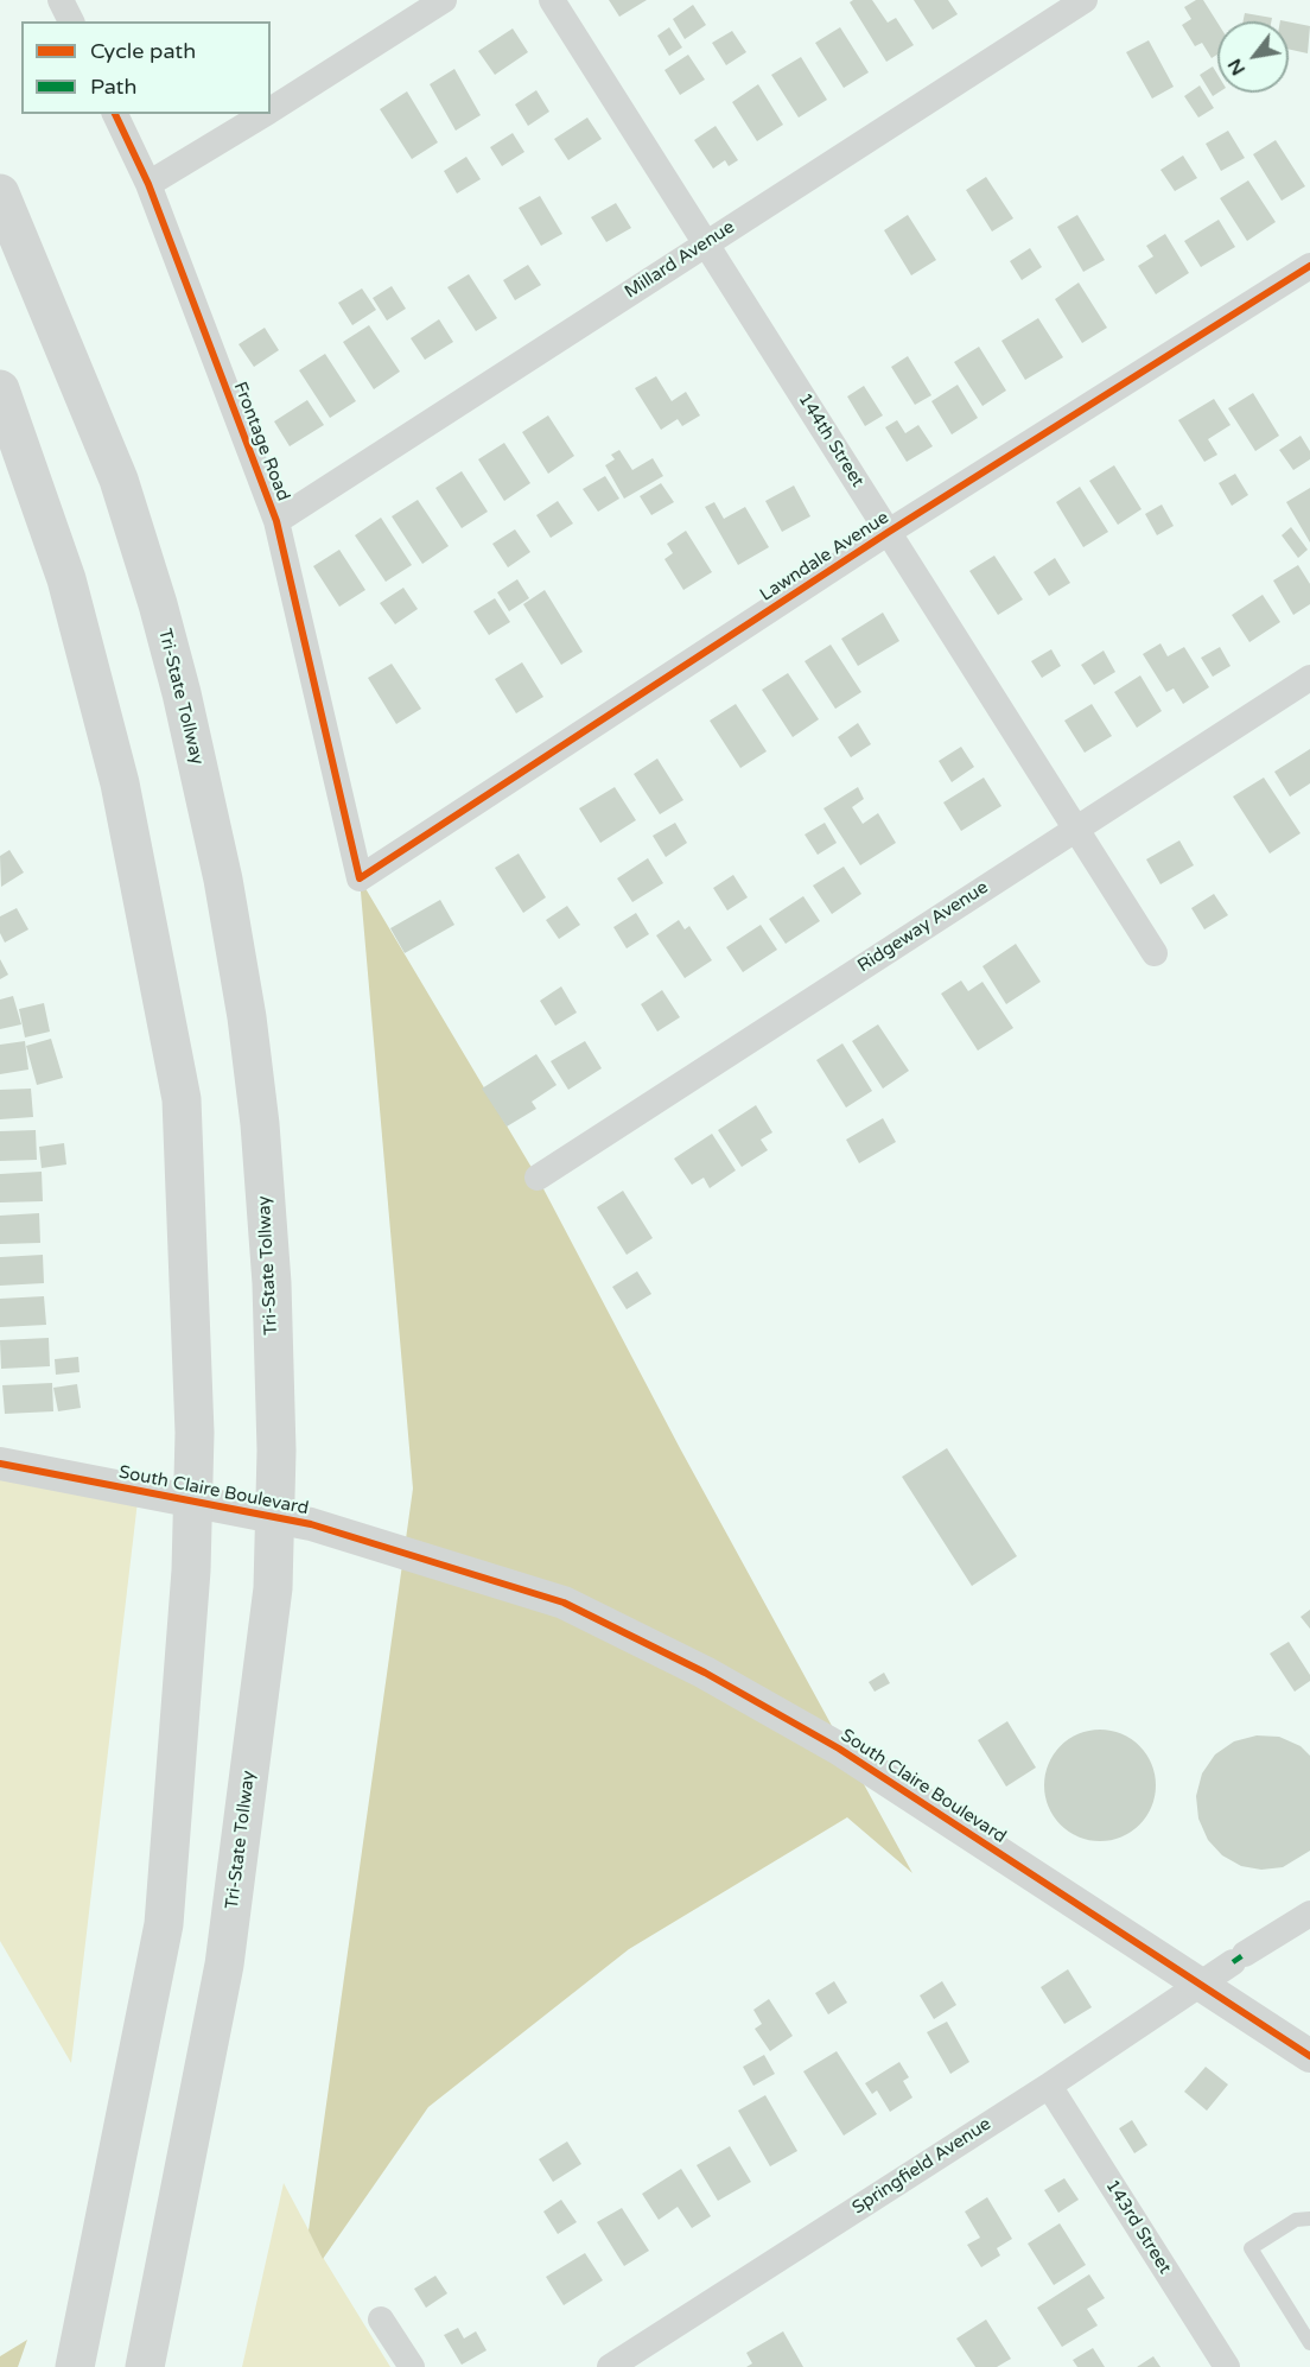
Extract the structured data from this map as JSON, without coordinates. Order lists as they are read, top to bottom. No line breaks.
{"streets":{"highway":["Tri-State Tollway"],"street":["Millard Avenue","144th Street","Frontage Road","Lawndale Avenue","Ridgeway Avenue","South Claire Boulevard","Springfield Avenue","143rd Street"]},"crossings":[["Millard Avenue","144th Street"],["Millard Avenue","Frontage Road"],["144th Street","Lawndale Avenue"],["144th Street","Ridgeway Avenue"],["Frontage Road","Lawndale Avenue"],["South Claire Boulevard","Springfield Avenue"],["Springfield Avenue","143rd Street"]],"legend":["Cycle path","Path"],"north":"bottom left"}
